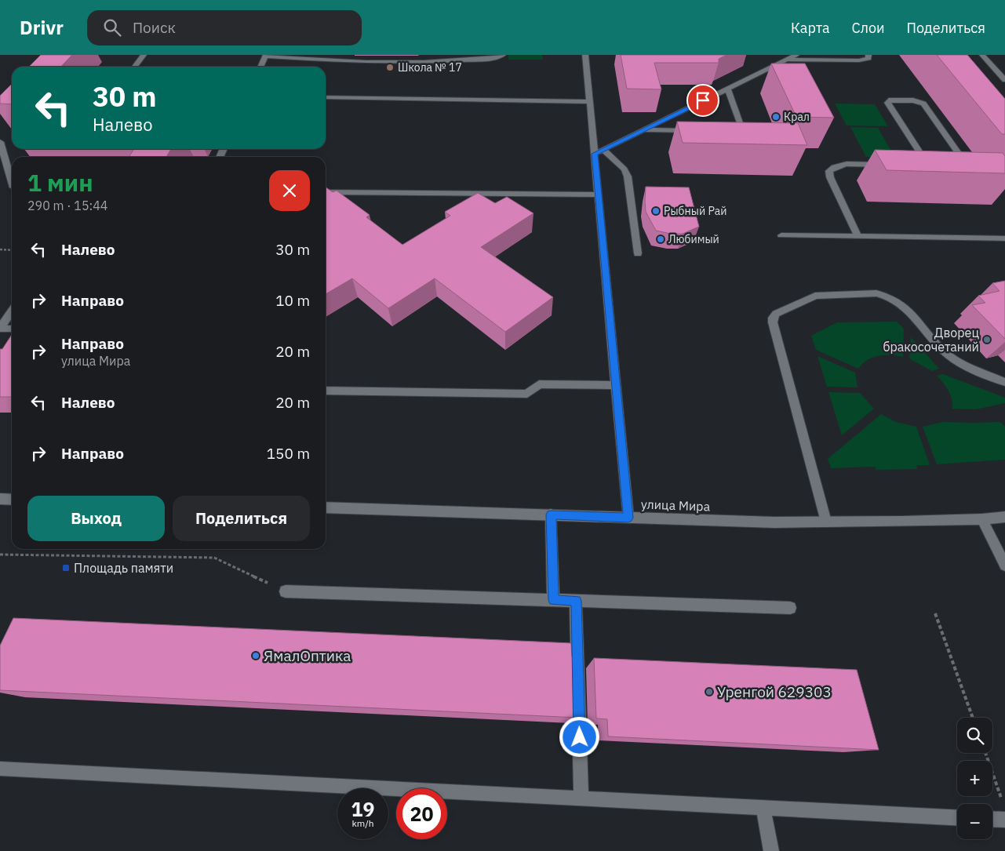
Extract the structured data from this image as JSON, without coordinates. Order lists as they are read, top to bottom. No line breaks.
{"streets":{"street":["улица Мира"]},"places":{"other":["Школа № 17","Крал","Рыбный Рай","Любимый","Дворец бракосочетаний","ЯмалОптика","Уренгой 629303"],"transit":["Площадь памяти"]},"page":{"header":"Drivr","search":"Поиск","nav":["Карта","Слои","Поделиться"],"turn":["30 m","Налево"],"heading":["1 мин","290 m · 15:44"],"list":[{"name":"Налево","value":"30 m"},{"name":"Направо","value":"10 m"},{"name":"Направо","note":"улица Мира","value":"20 m"},{"name":"Налево","value":"20 m"},{"name":"Направо","value":"150 m"}],"buttons":["Выход","Поделиться"],"map_buttons":["+","−"],"speed":"19 km/h","limit":"20"}}
